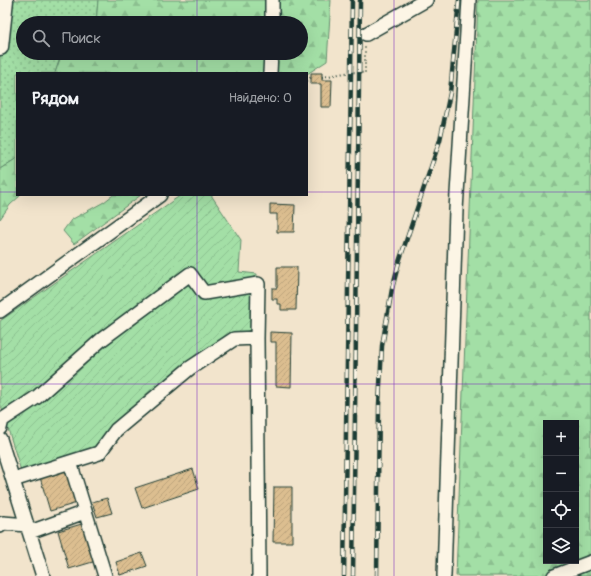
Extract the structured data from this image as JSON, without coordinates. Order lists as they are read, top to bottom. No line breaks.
{"page":{"search":"Поиск","heading":["Рядом","Найдено: 0"],"map_buttons":["+","−"]}}
